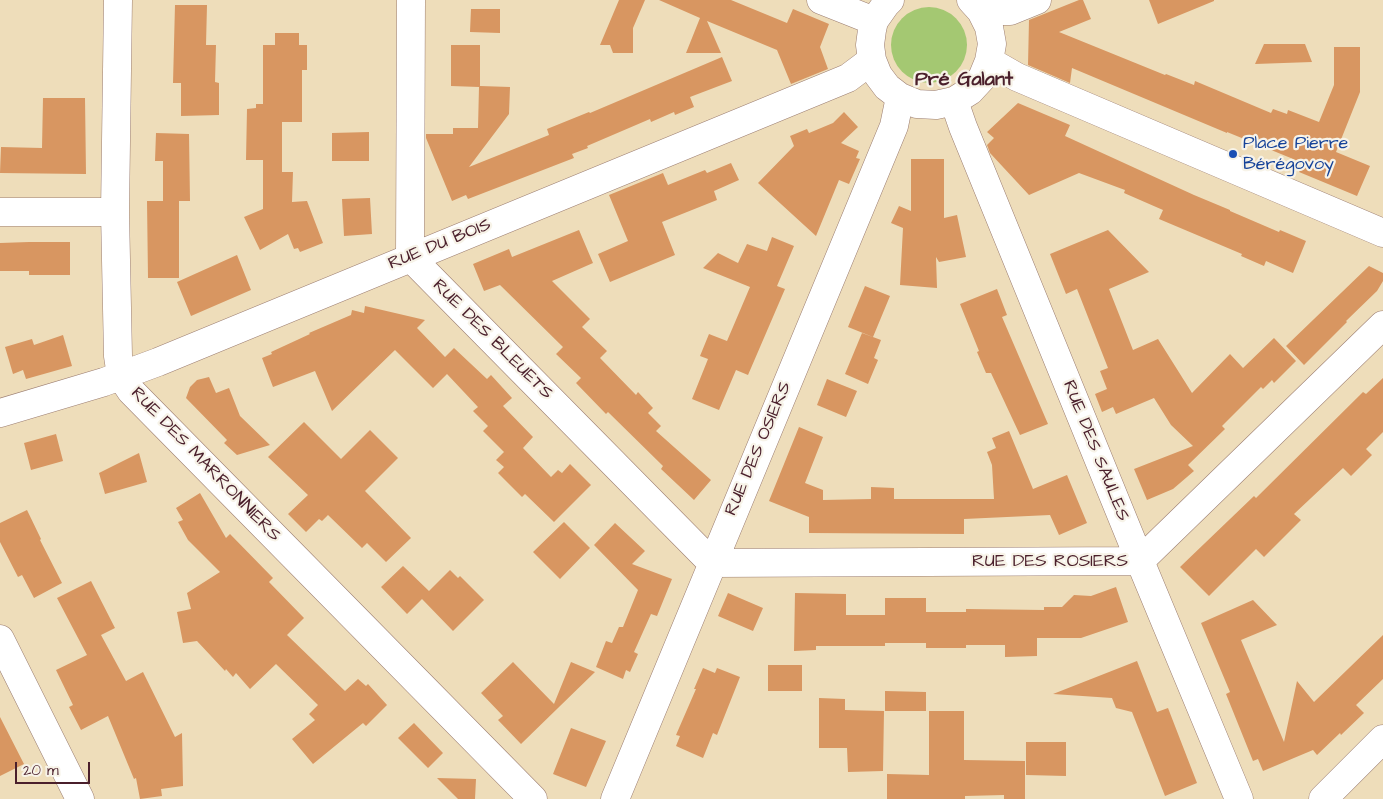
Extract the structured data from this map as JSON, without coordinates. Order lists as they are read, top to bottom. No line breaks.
{"streets":{"street":["RUE DU BOIS","RUE DES BLEUETS","RUE DES OSIERS","RUE DES SAULES","RUE DES MARRONNIERS","RUE DES ROSIERS"]},"crossings":[["RUE DU BOIS","RUE DES BLEUETS"],["RUE DU BOIS","RUE DES MARRONNIERS"],["RUE DES BLEUETS","RUE DES OSIERS"],["RUE DES BLEUETS","RUE DES ROSIERS"],["RUE DES OSIERS","RUE DES ROSIERS"],["RUE DES SAULES","RUE DES ROSIERS"]],"districts":["Pré Galant"],"places":["Place Pierre Bérégovoy"],"scale_bar":"20 m"}
